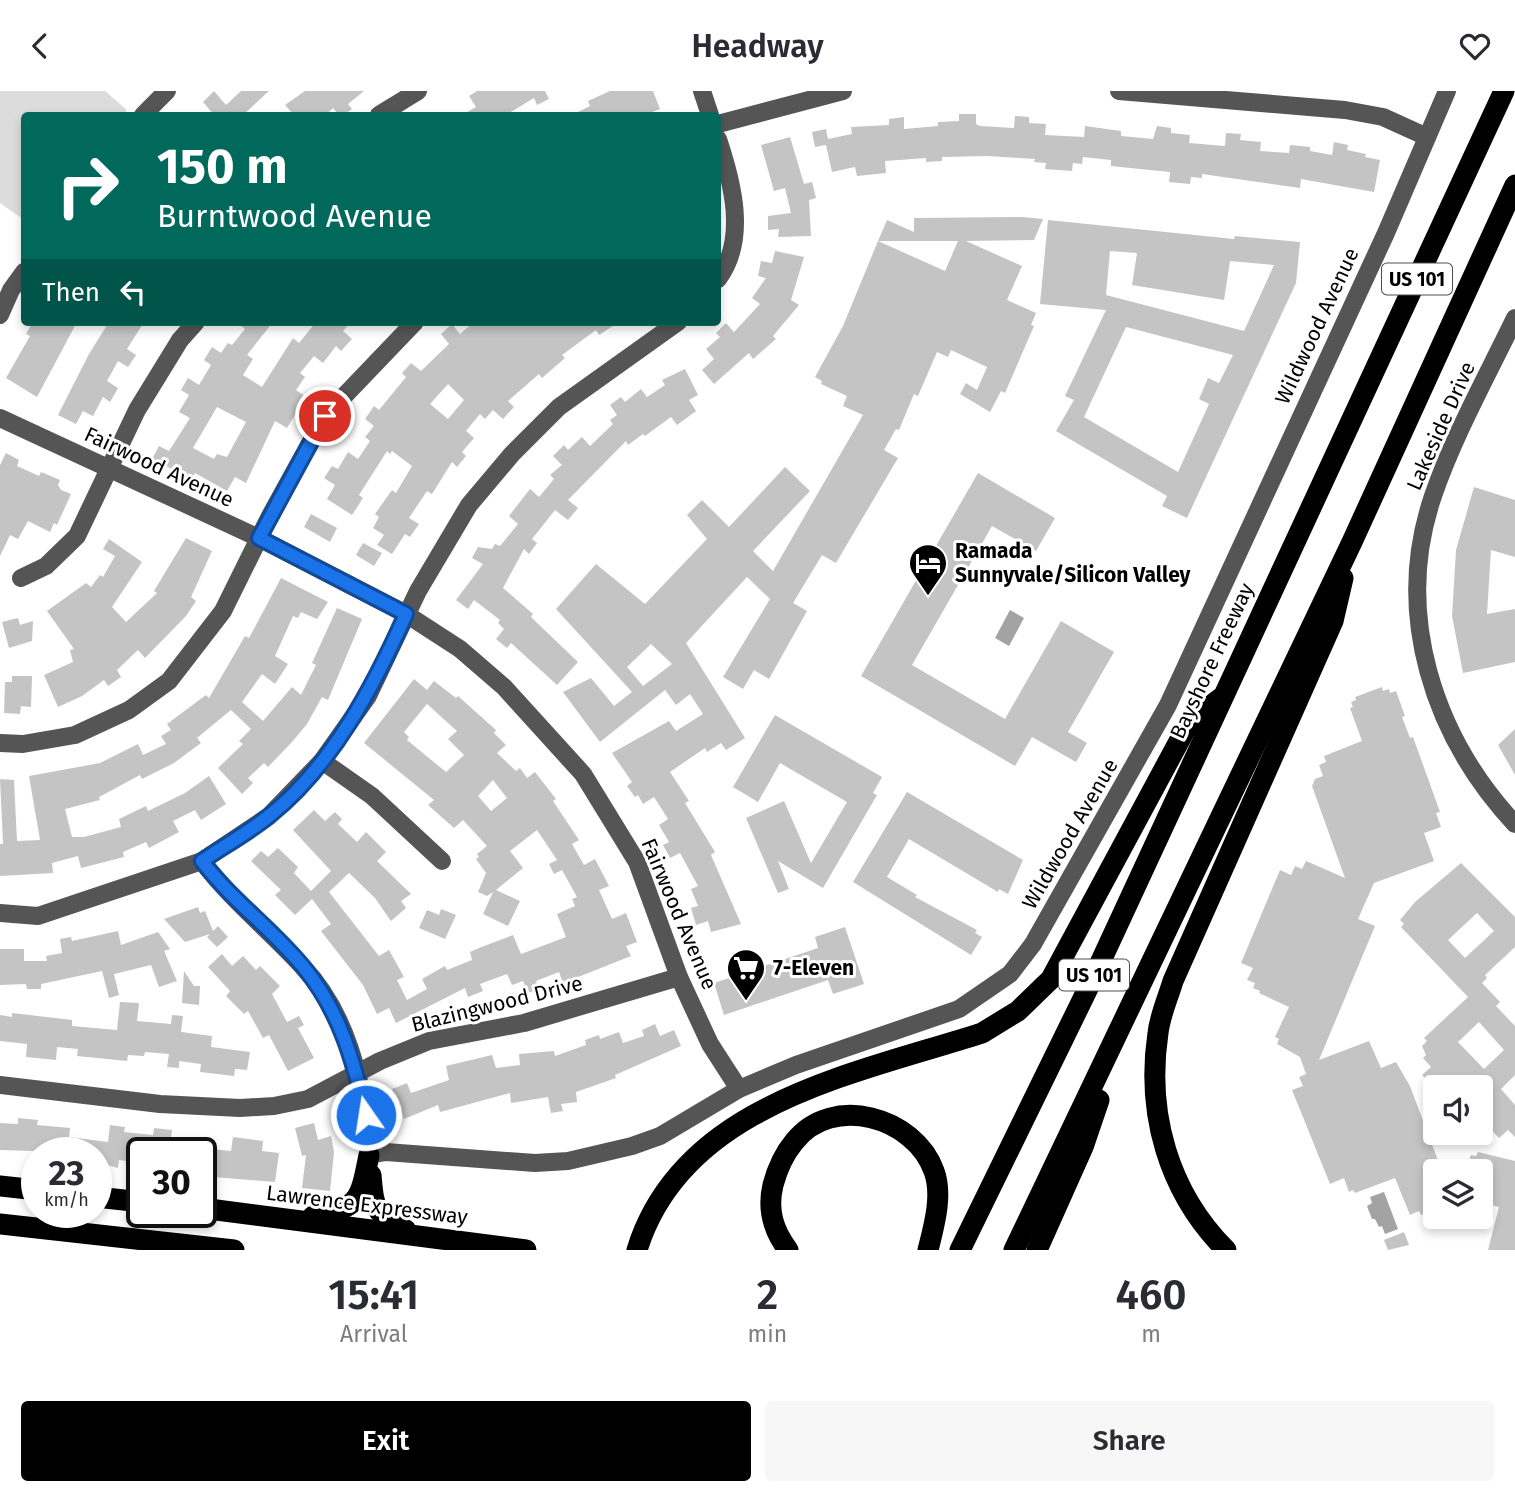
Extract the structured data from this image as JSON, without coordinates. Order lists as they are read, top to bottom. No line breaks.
{"streets":{"highway":["US 101","Bayshore Freeway","Lawrence Expressway"],"street":["Wildwood Avenue","Lakeside Drive","Fairwood Avenue","Blazingwood Drive"]},"crossings":[["Wildwood Avenue","Fairwood Avenue"],["Fairwood Avenue","Blazingwood Drive"]],"places":{"hotel":["Ramada Sunnyvale/Silicon Valley"],"supermarket":["7-Eleven"]},"page":{"header":"Headway","turn":["150 m","Burntwood Avenue"],"then":"Then","speed":"23 km/h","limit":"30","eta":["15:41","Arrival","2","min","460","m"],"buttons":["Exit","Share"]}}
